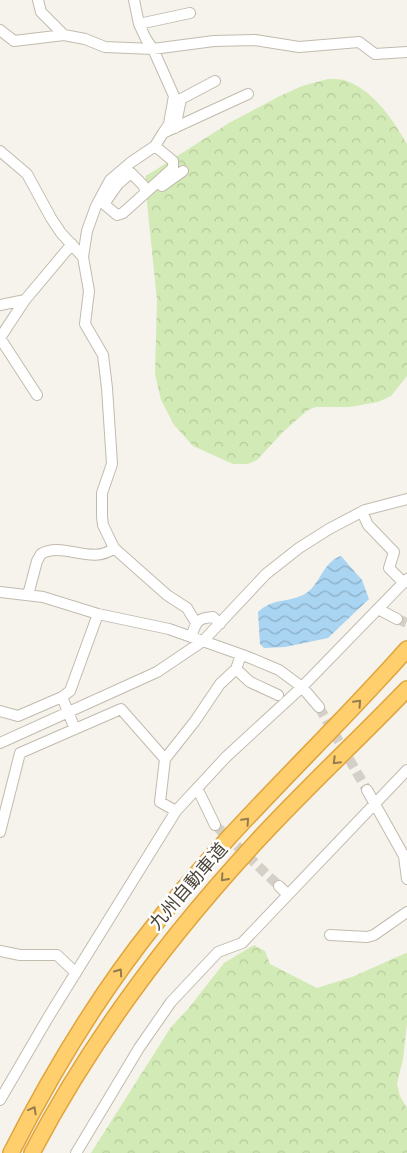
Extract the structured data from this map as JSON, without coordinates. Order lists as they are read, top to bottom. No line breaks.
{"streets":{"highway":["九州自動車道"]}}
